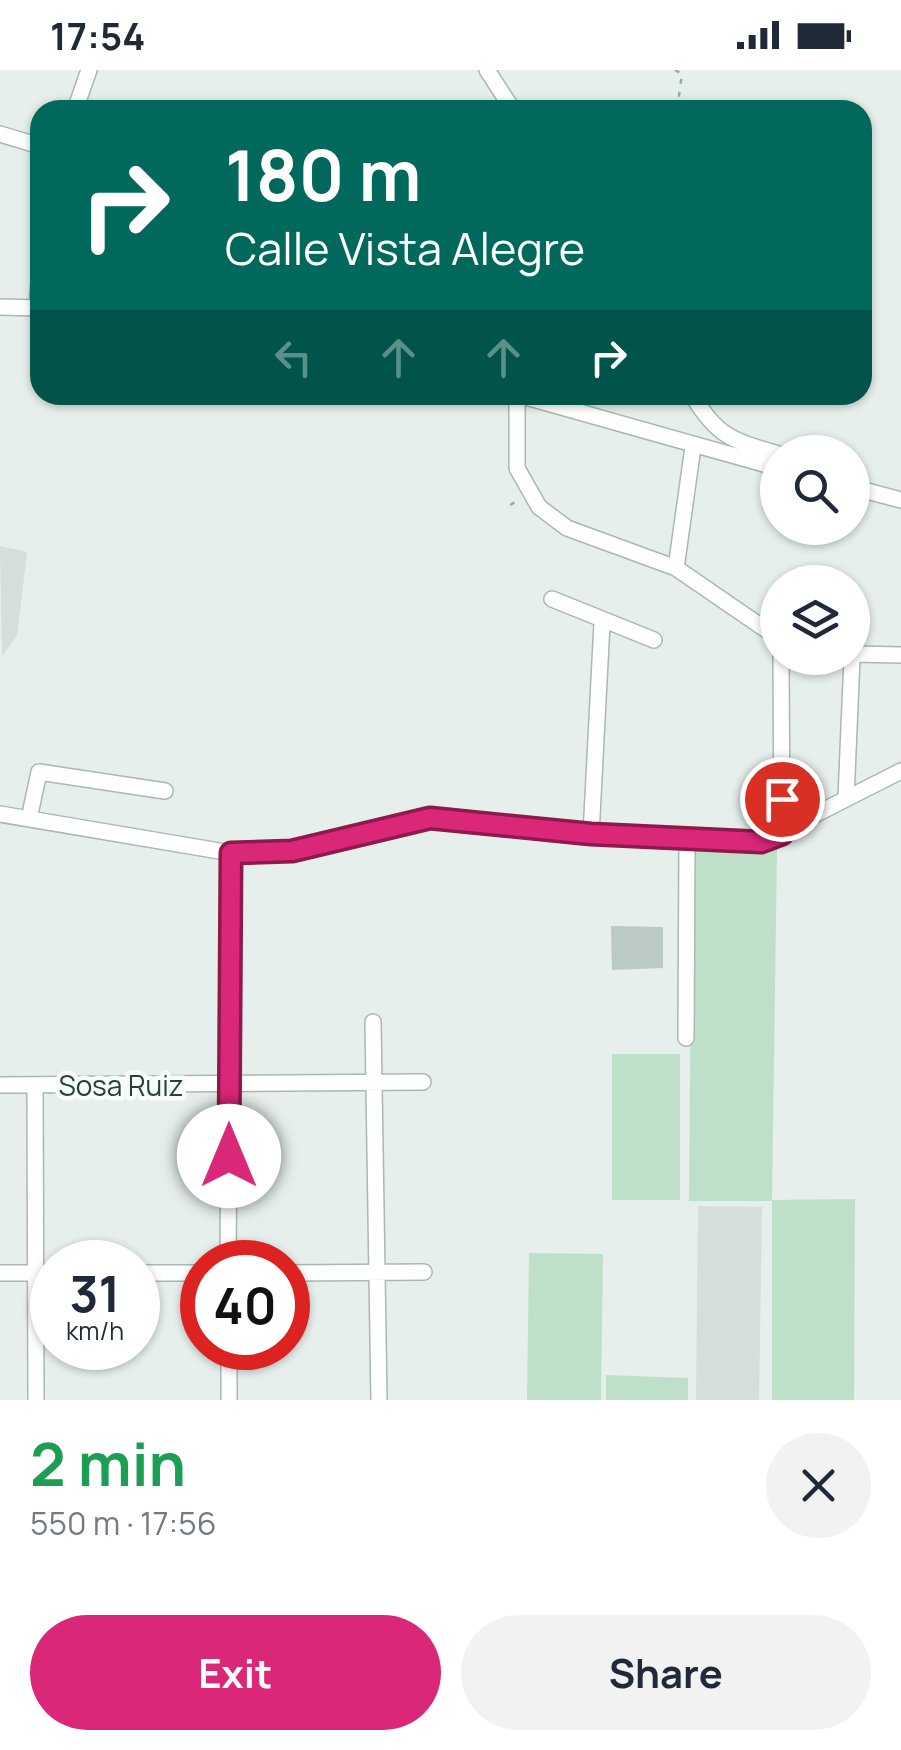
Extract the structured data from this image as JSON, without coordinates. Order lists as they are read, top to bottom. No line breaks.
{"streets":{"street":["Sosa Ruiz"]},"page":{"status":"17:54","turn":["180 m","Calle Vista Alegre"],"speed":"31 km/h","limit":"40","heading":["2 min","550 m · 17:56"],"buttons":["Exit","Share"]}}
